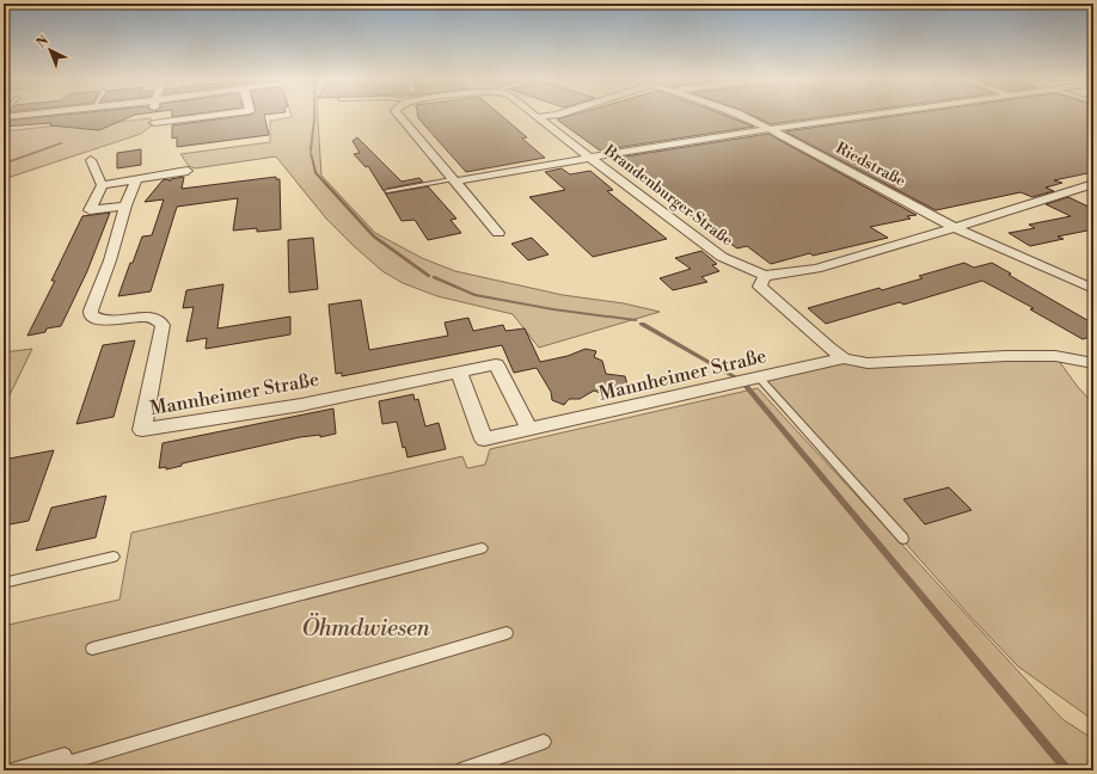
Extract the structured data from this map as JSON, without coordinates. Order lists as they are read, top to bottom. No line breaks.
{"streets":{"street":["Riedstraße","Brandenburger Straße","Mannheimer Straße"]},"parks":["Öhmdwiesen"],"north":"top left"}
